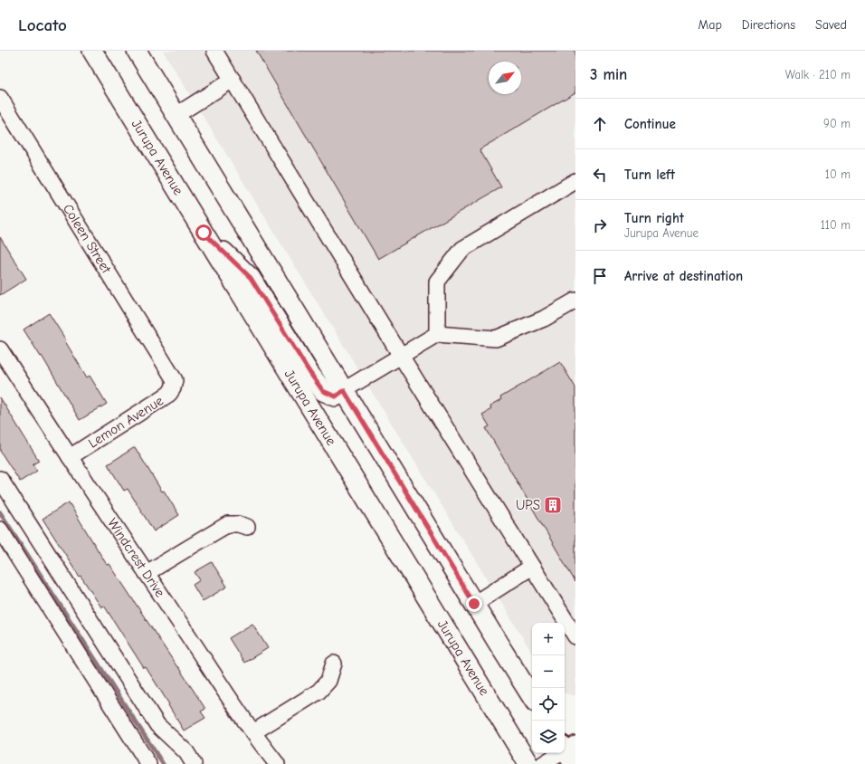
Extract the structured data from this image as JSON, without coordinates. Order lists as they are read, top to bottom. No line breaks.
{"streets":{"main road":["Jurupa Avenue"],"street":["Coleen Street","Lemon Avenue","Windcrest Drive"]},"crossings":[["Coleen Street","Lemon Avenue"],["Lemon Avenue","Windcrest Drive"]],"places":{"building":["UPS"]},"north":"top right","page":{"header":"Locato","nav":["Map","Directions","Saved"],"heading":["3 min","Walk · 210 m"],"list":[["Continue","90 m"],["Turn left","10 m"],["Turn right","Jurupa Avenue","110 m"],"Arrive at destination"],"map_buttons":["+","−"]}}
